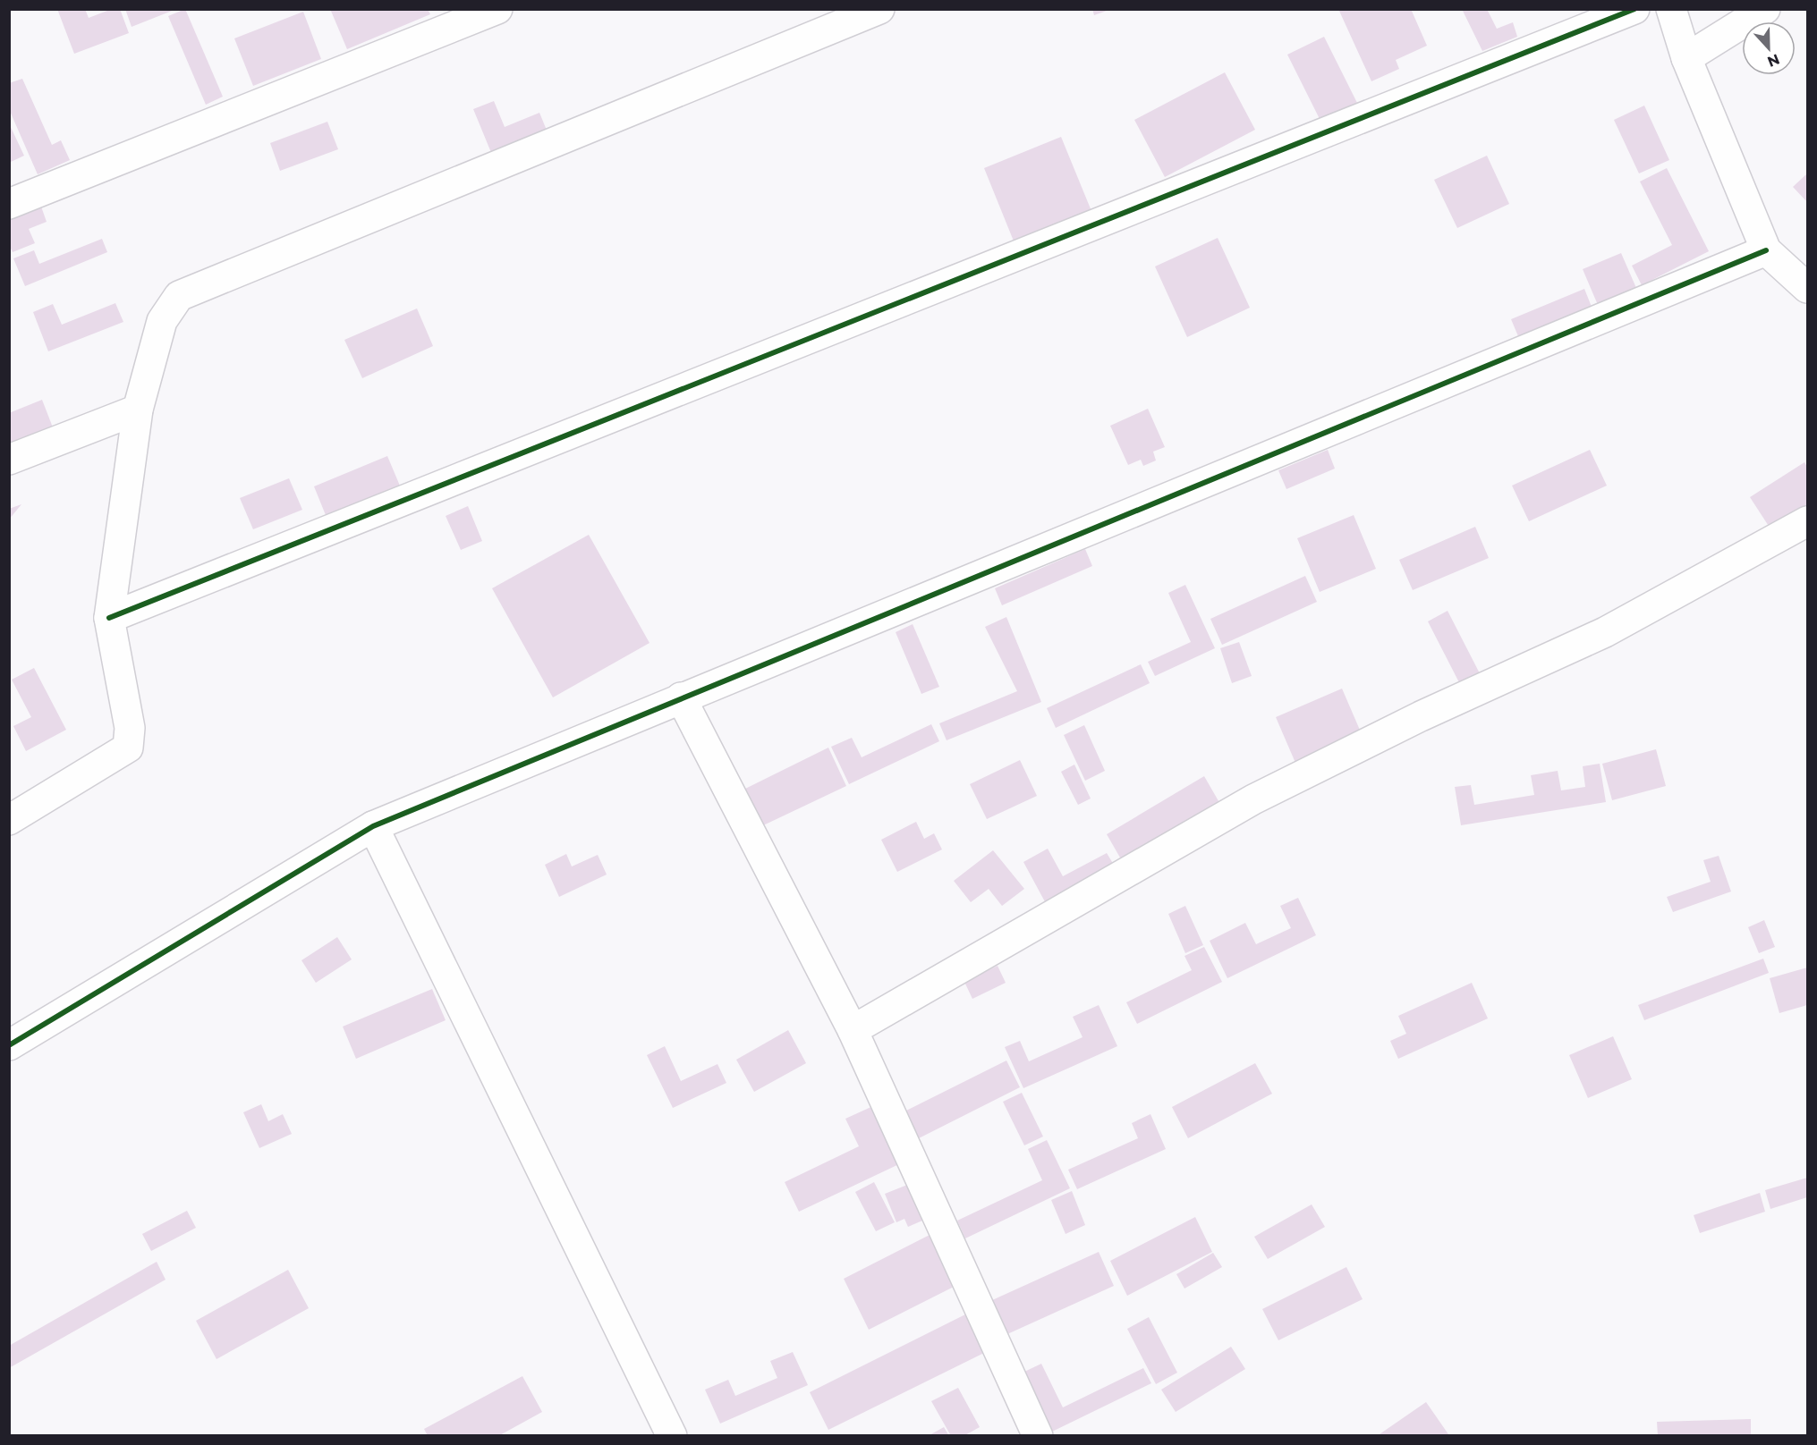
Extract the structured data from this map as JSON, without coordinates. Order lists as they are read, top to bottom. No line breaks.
{"north":"bottom"}
